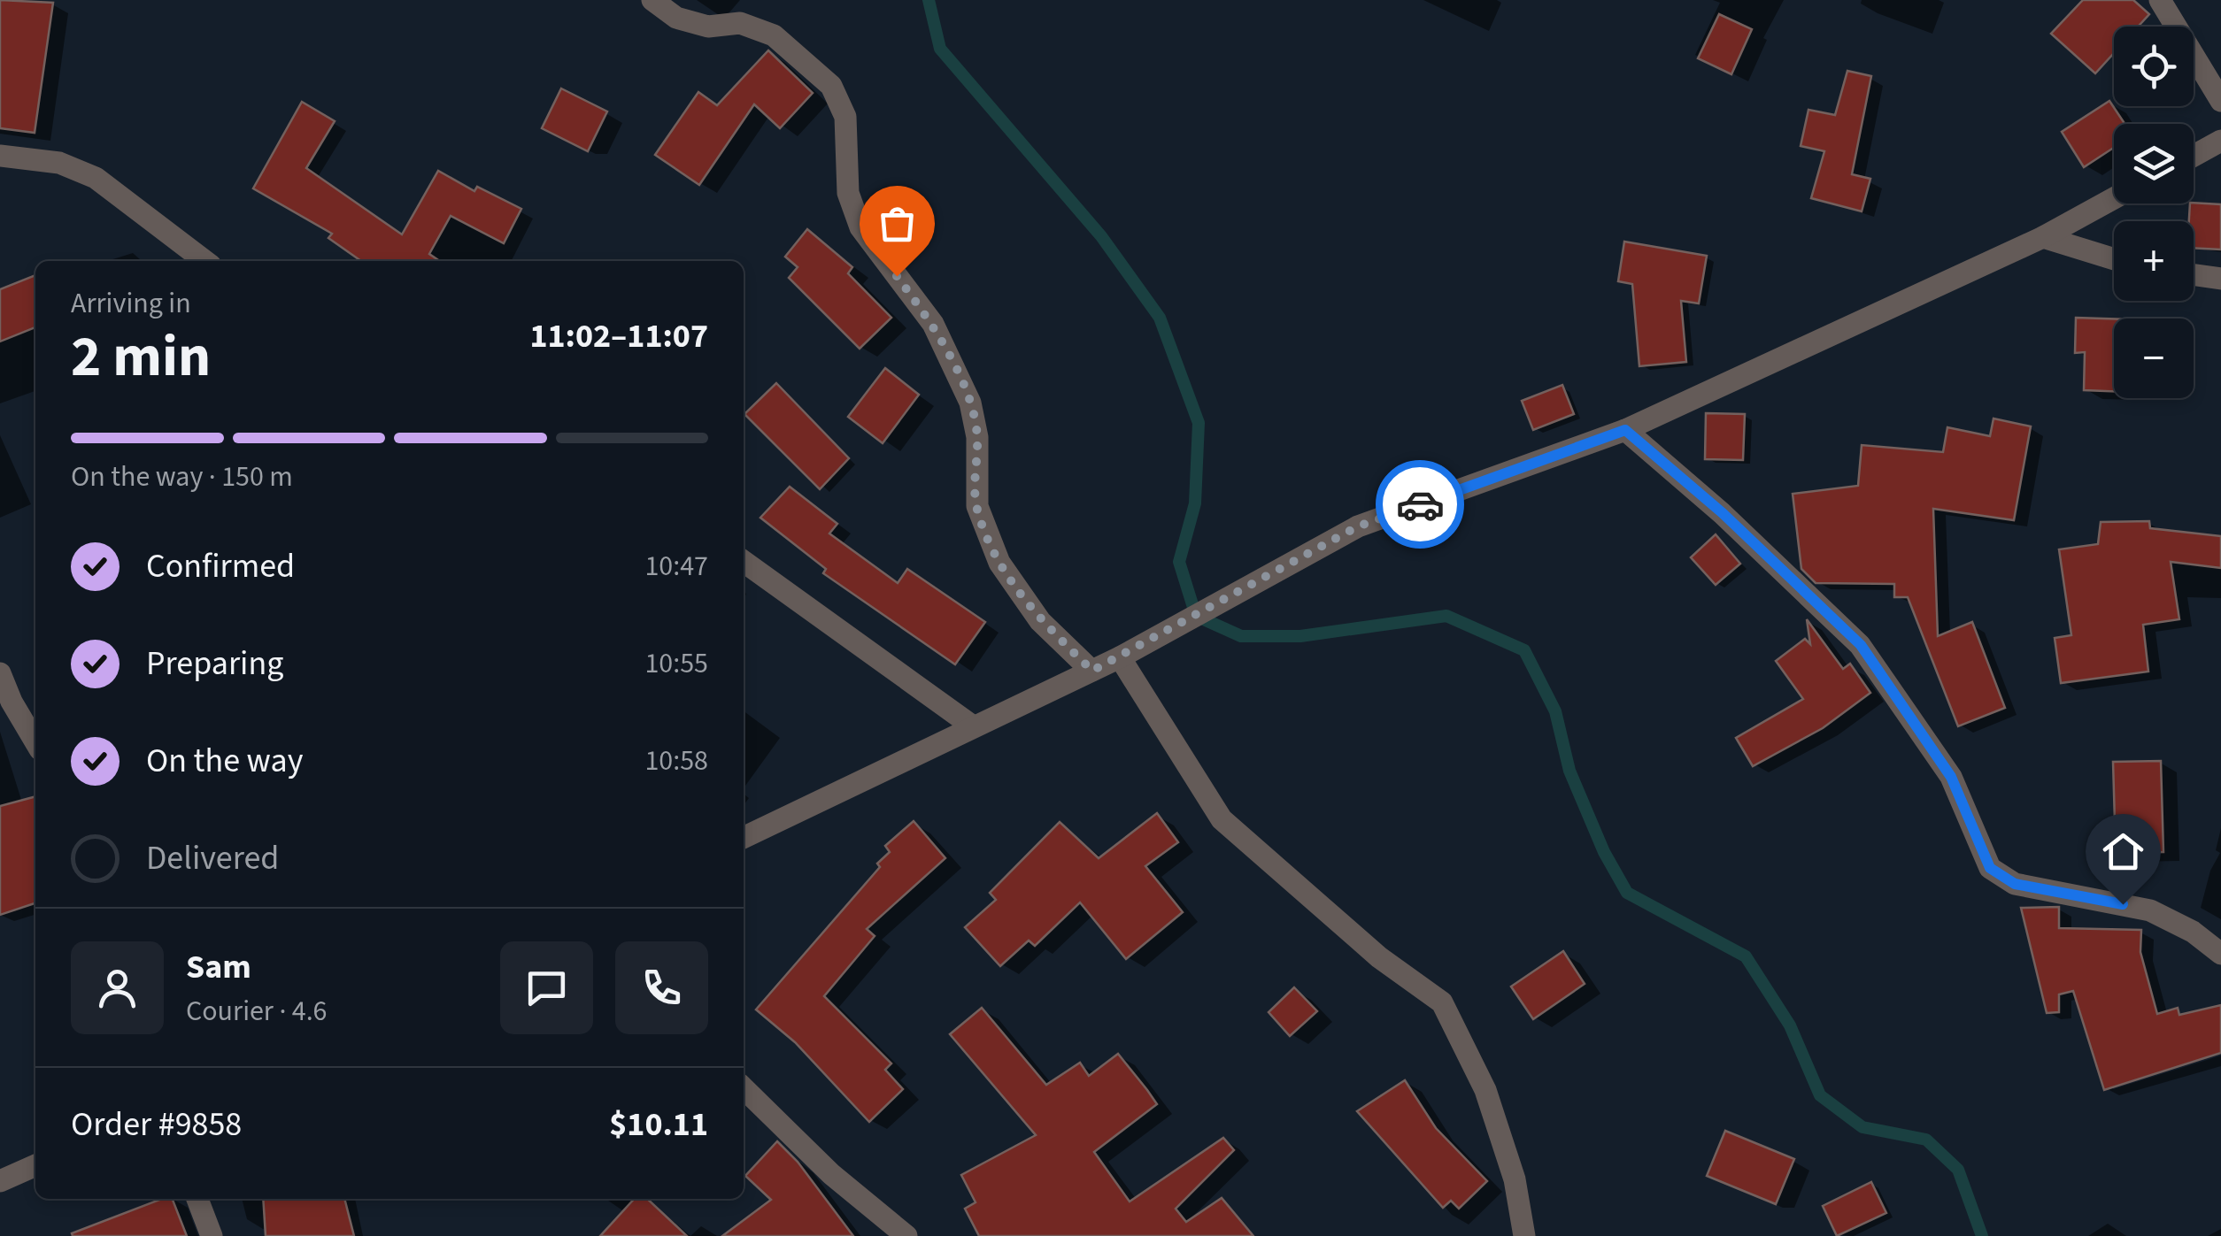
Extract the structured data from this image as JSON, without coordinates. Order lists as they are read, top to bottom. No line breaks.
{"page":{"map_buttons":["+","−"],"heading":["2 min","Arriving in","11:02–11:07"],"panel":["Sam","Courier · 4.6","Order #9858","$10.11"],"bar":"On the way · 150 m","list":[["Confirmed","10:47"],["Preparing","10:55"],["On the way","10:58"],"Delivered"]}}
